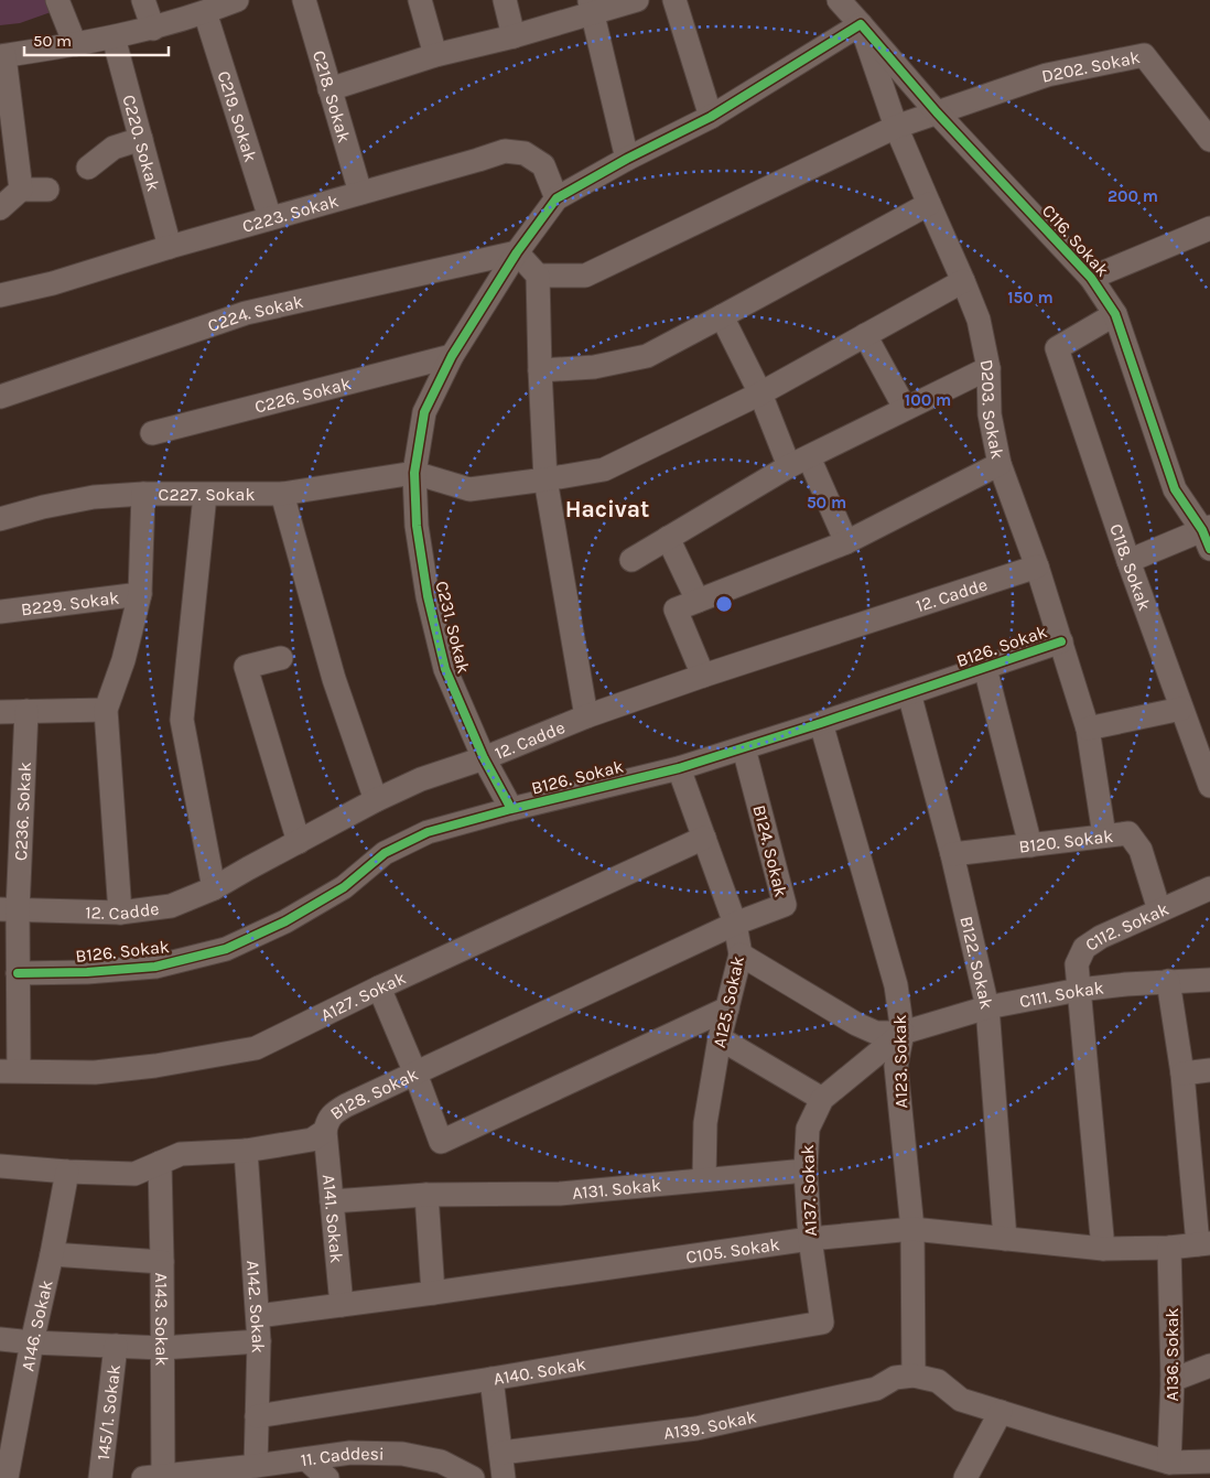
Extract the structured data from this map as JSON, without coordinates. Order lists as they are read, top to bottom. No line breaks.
{"streets":{"street":["D202. Sokak","C218. Sokak","C219. Sokak","C220. Sokak","C223. Sokak","C116. Sokak","C224. Sokak","C226. Sokak","D203. Sokak","C227. Sokak","C118. Sokak","12. Cadde","B229. Sokak","C231. Sokak","B126. Sokak","C236. Sokak","B120. Sokak","B124. Sokak","C112. Sokak","B122. Sokak","C111. Sokak","A127. Sokak","A125. Sokak","A123. Sokak","B128. Sokak","A131. Sokak","A137. Sokak","A141. Sokak","C105. Sokak","A142. Sokak","A143. Sokak","A146. Sokak","A136. Sokak","A140. Sokak","145/1. Sokak","A139. Sokak","11. Caddesi"]},"crossings":[["D202. Sokak","C116. Sokak"],["C218. Sokak","C223. Sokak"],["C219. Sokak","C223. Sokak"],["C220. Sokak","C223. Sokak"],["C223. Sokak","C231. Sokak"],["C116. Sokak","D203. Sokak"],["C116. Sokak","C118. Sokak"],["C224. Sokak","C231. Sokak"],["C226. Sokak","C231. Sokak"],["D203. Sokak","12. Cadde"],["D203. Sokak","B126. Sokak"],["D203. Sokak","B120. Sokak"],["C227. Sokak","C231. Sokak"],["12. Cadde","C231. Sokak"],["12. Cadde","C236. Sokak"],["C231. Sokak","B126. Sokak"],["B126. Sokak","C236. Sokak"],["B126. Sokak","B124. Sokak"],["B126. Sokak","B122. Sokak"],["B126. Sokak","A125. Sokak"],["B126. Sokak","A123. Sokak"],["C236. Sokak","A127. Sokak"],["B120. Sokak","C112. Sokak"],["B120. Sokak","B122. Sokak"],["B124. Sokak","A125. Sokak"],["B124. Sokak","B128. Sokak"],["C112. Sokak","C111. Sokak"],["C112. Sokak","C105. Sokak"],["B122. Sokak","C111. Sokak"],["B122. Sokak","C105. Sokak"],["C111. Sokak","A125. Sokak"],["C111. Sokak","A123. Sokak"],["C111. Sokak","A137. Sokak"],["A127. Sokak","A125. Sokak"],["A125. Sokak","B128. Sokak"],["A125. Sokak","A131. Sokak"],["A123. Sokak","A137. Sokak"],["A123. Sokak","C105. Sokak"],["A123. Sokak","A139. Sokak"],["B128. Sokak","A141. Sokak"],["B128. Sokak","A142. Sokak"],["B128. Sokak","A143. Sokak"],["B128. Sokak","A146. Sokak"],["A131. Sokak","A137. Sokak"],["A131. Sokak","A141. Sokak"],["A137. Sokak","C105. Sokak"],["A137. Sokak","A140. Sokak"],["A141. Sokak","C105. Sokak"],["C105. Sokak","A142. Sokak"],["C105. Sokak","A136. Sokak"],["A142. Sokak","A140. Sokak"],["A142. Sokak","11. Caddesi"],["A143. Sokak","11. Caddesi"]],"districts":["Hacivat"],"scale_bar":"50 m","rings":["200 m","150 m","100 m","50 m"]}
